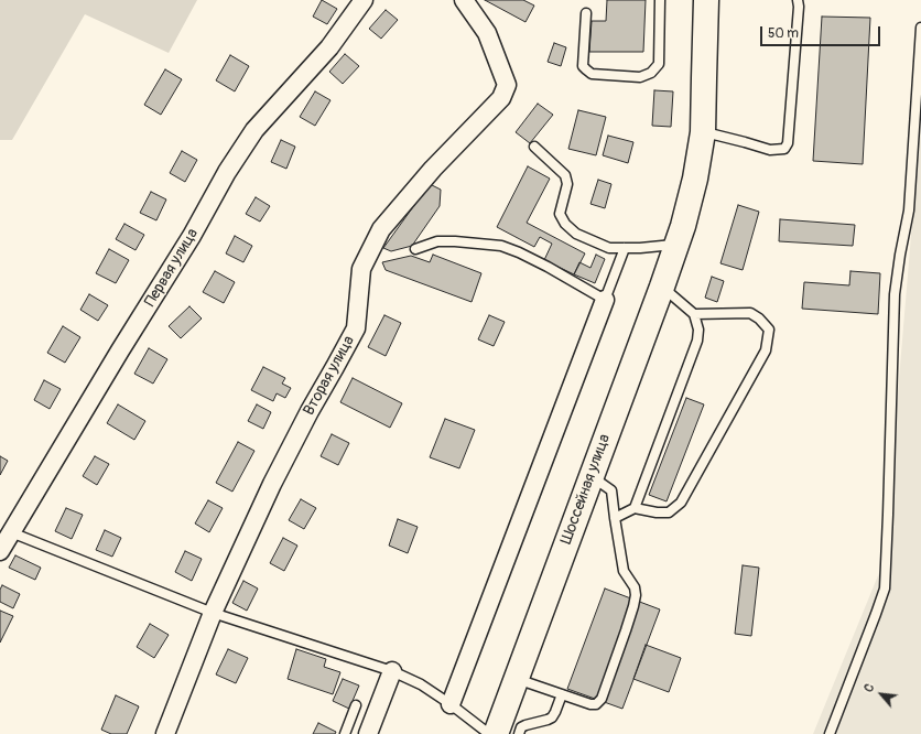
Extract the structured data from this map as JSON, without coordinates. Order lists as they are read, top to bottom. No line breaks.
{"streets":{"main road":["Шоссейная улица"],"street":["Первая улица","Вторая улица"]},"scale_bar":"50 m","north":"top left"}
